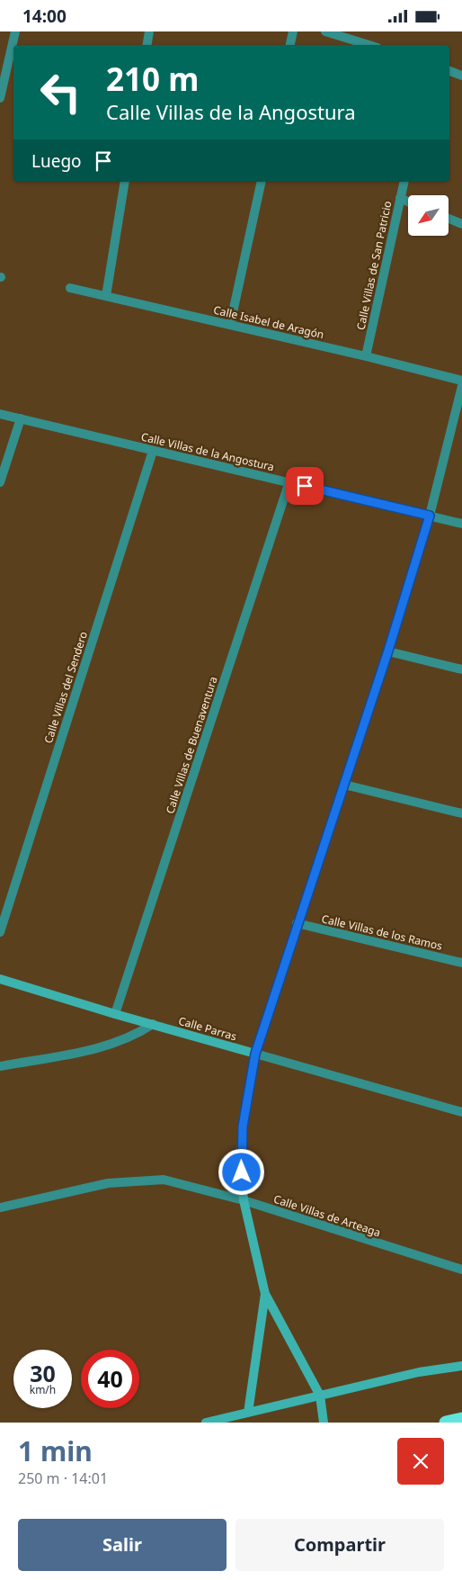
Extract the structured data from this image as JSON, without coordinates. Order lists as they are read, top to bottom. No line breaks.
{"streets":{"street":["Calle Villas de San Patricio","Calle Isabel de Aragón","Calle Villas de la Angostura","Calle Villas del Sendero","Calle Villas de Buenaventura","Calle Villas de los Ramos","Calle Parras","Calle Villas de Arteaga"]},"crossings":[["Calle Villas de San Patricio","Calle Isabel de Aragón"],["Calle Villas de la Angostura","Calle Villas del Sendero"],["Calle Villas de la Angostura","Calle Villas de Buenaventura"],["Calle Villas de Buenaventura","Calle Parras"]],"north":"bottom left","page":{"status":"14:00","turn":["210 m","Calle Villas de la Angostura"],"then":"Luego","speed":"30 km/h","limit":"40","heading":["1 min","250 m · 14:01"],"buttons":["Salir","Compartir"]}}
